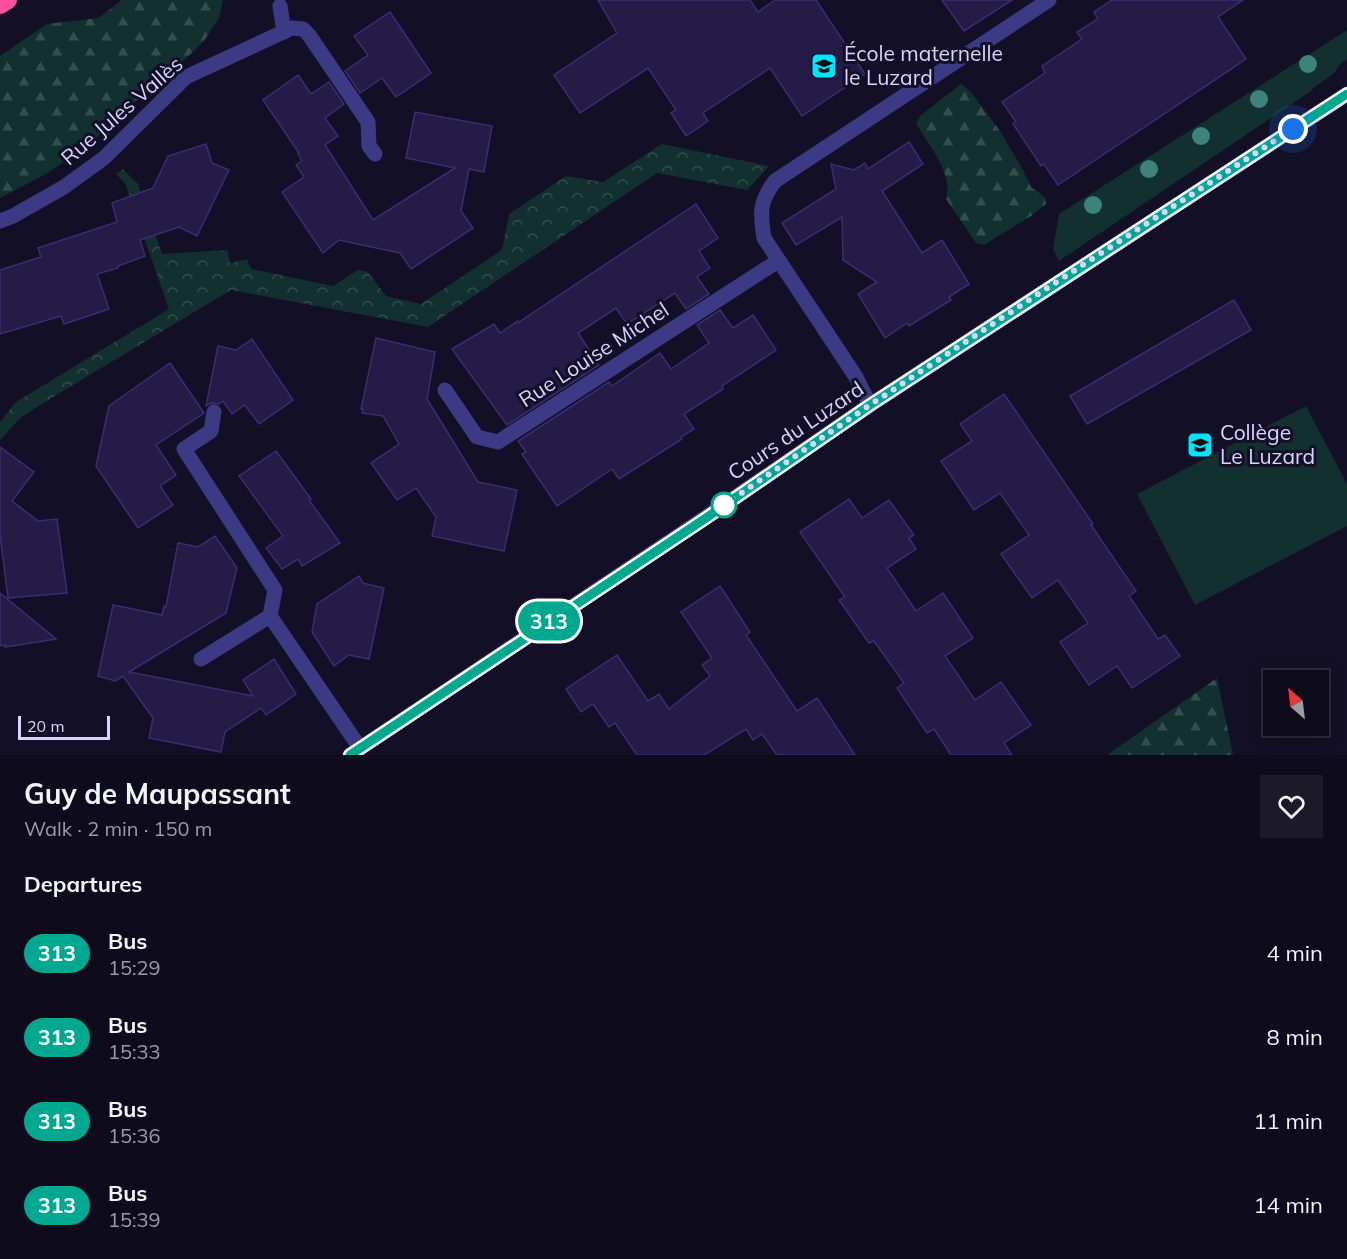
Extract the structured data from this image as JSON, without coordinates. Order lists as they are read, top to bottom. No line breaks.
{"streets":{"street":["Rue Jules Vallès","Rue Louise Michel","Cours du Luzard"]},"places":{"school or university":["École maternelle le Luzard","Collège Le Luzard"]},"lines":["bus line 313"],"scale_bar":"20 m","north":"top left","page":{"on_map":"313","scale":"20 m","heading":[["Guy de Maupassant","Walk · 2 min · 150 m"],"Departures"],"list":[{"mark":"313","name":"Bus","note":"15:29","value":"4 min"},{"mark":"313","name":"Bus","note":"15:33","value":"8 min"},{"mark":"313","name":"Bus","note":"15:36","value":"11 min"},{"mark":"313","name":"Bus","note":"15:39","value":"14 min"}]}}
